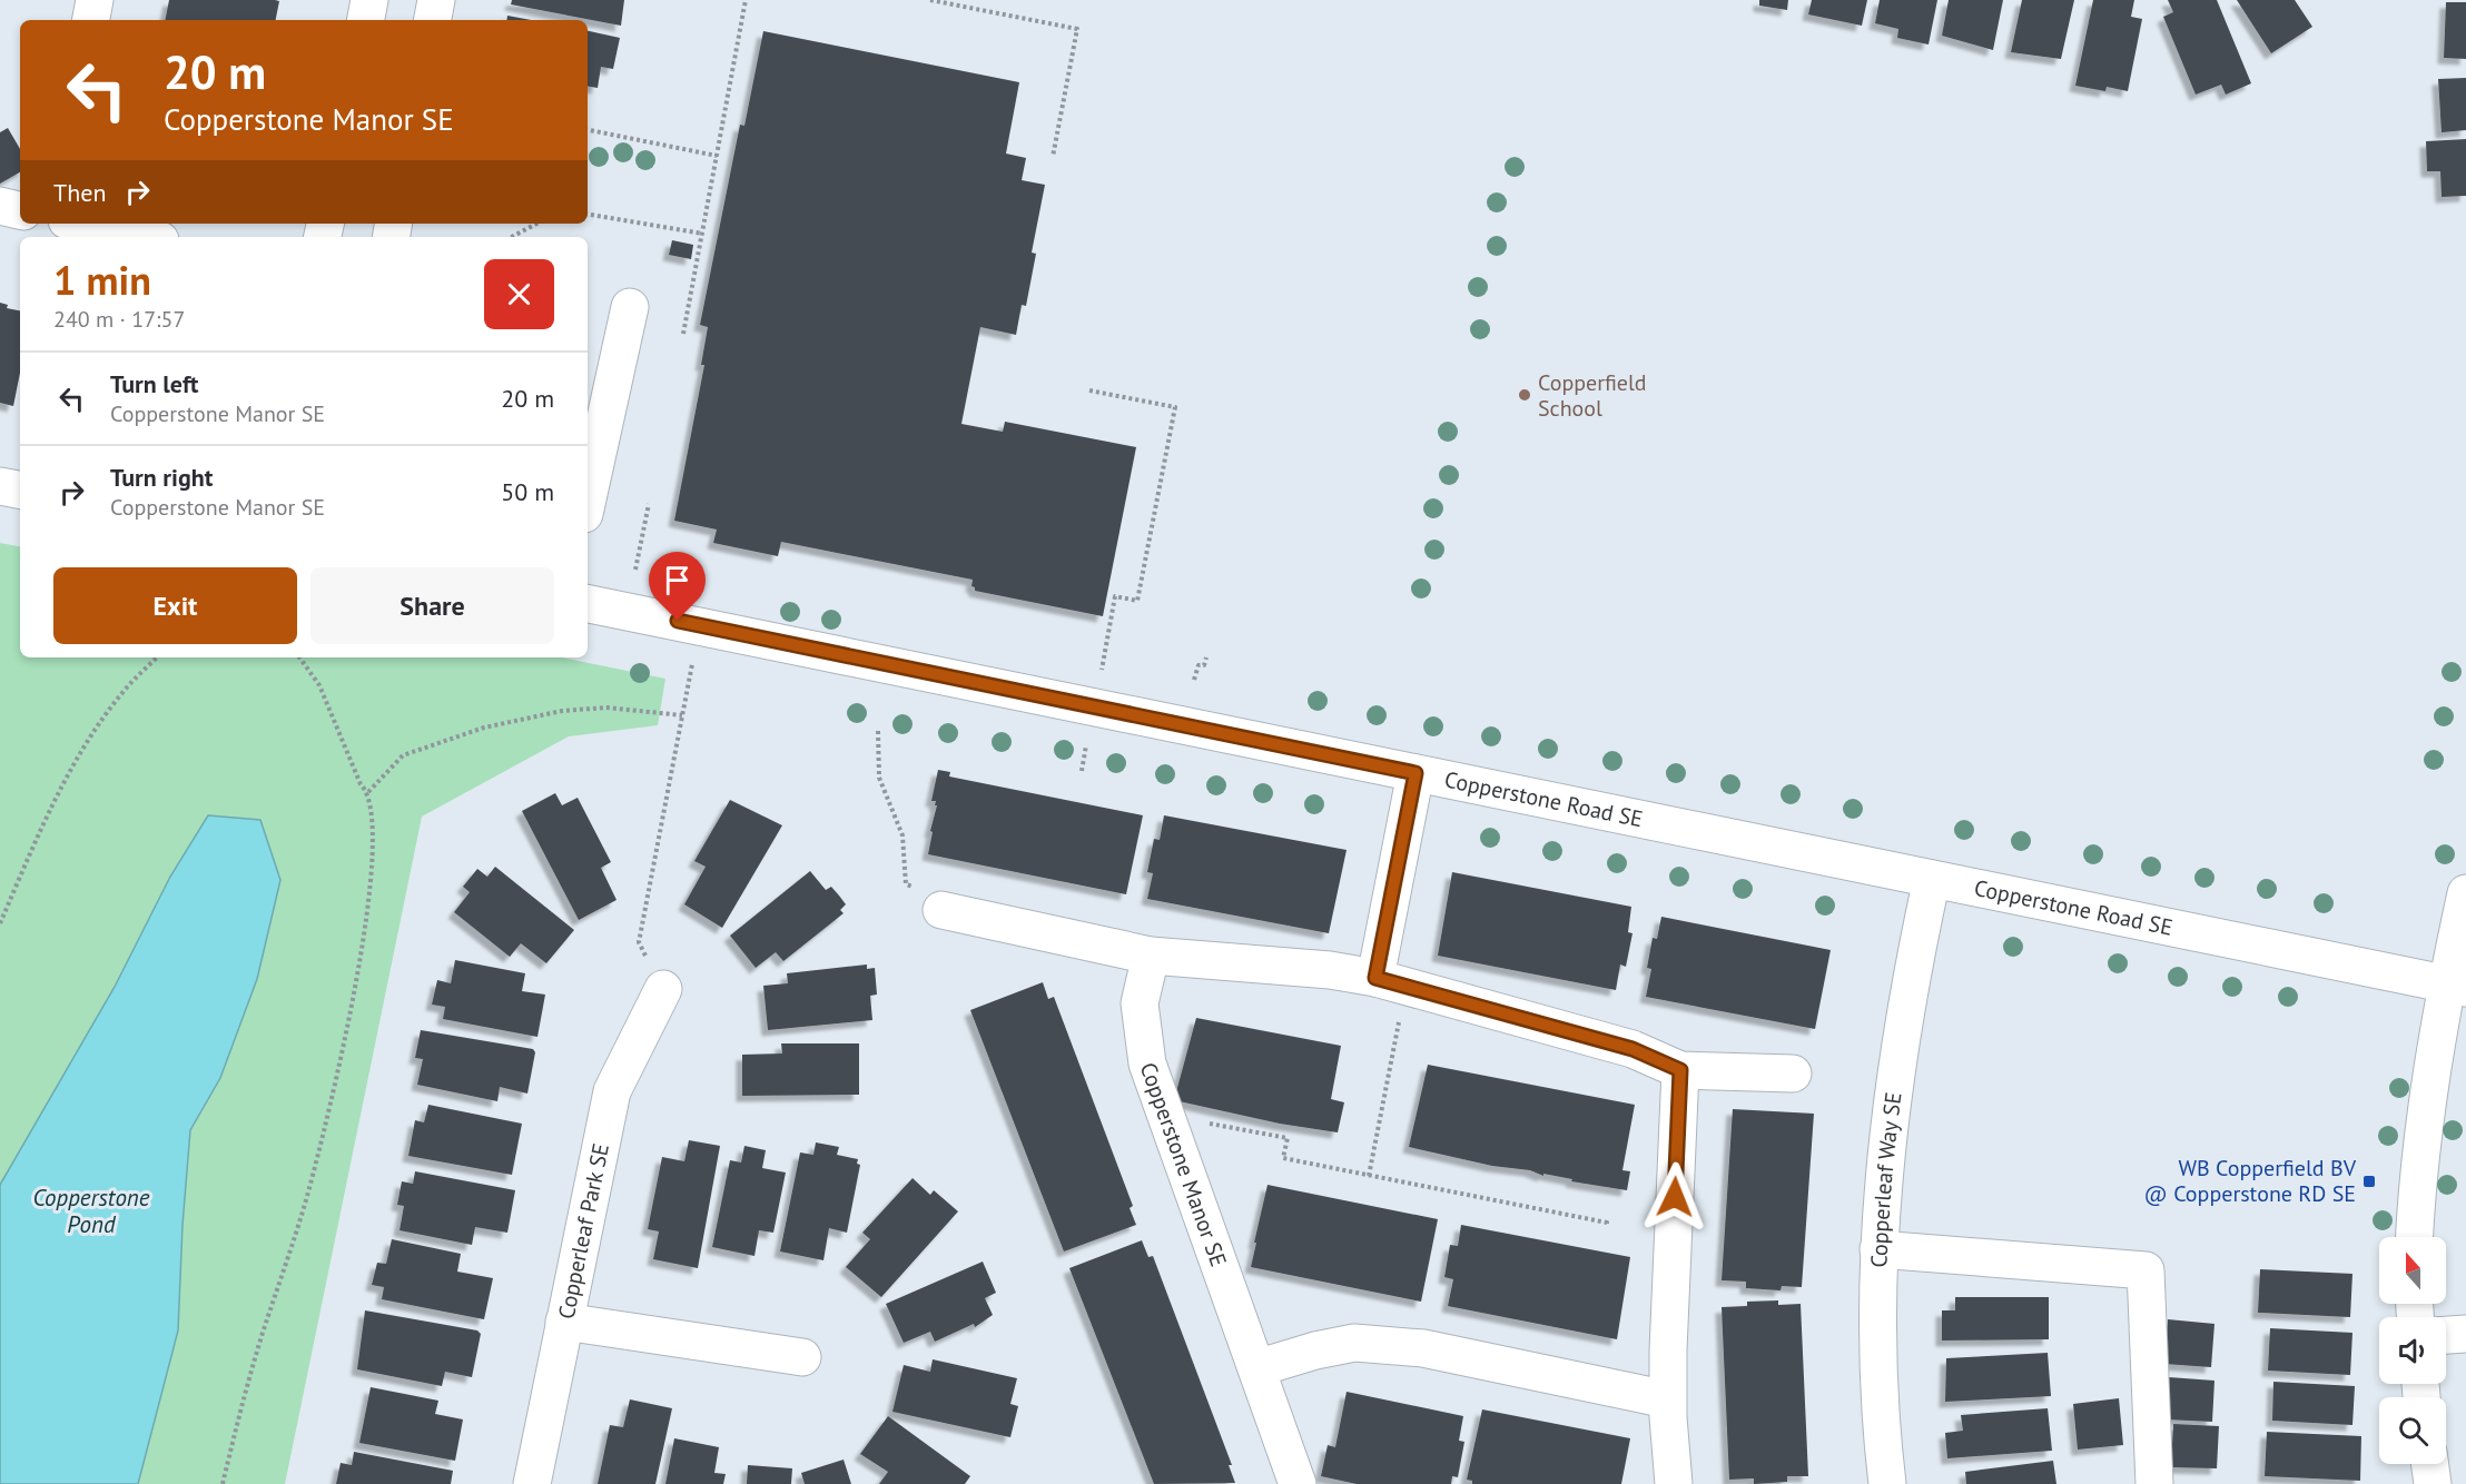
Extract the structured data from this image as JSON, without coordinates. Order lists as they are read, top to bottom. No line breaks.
{"streets":{"street":["Copperstone Road SE","Copperstone Manor SE","Copperleaf Way SE","Copperleaf Park SE"]},"crossings":[["Copperstone Road SE","Copperleaf Way SE"]],"water":["Copperstone Pond"],"places":{"other":["Copperfield School"],"transit":["WB Copperfield BV @ Copperstone RD SE"]},"north":"top","page":{"turn":["20 m","Copperstone Manor SE"],"then":"Then","heading":["1 min","240 m · 17:57"],"list":[{"name":"Turn left","note":"Copperstone Manor SE","value":"20 m"},{"name":"Turn right","note":"Copperstone Manor SE","value":"50 m"}],"buttons":["Exit","Share"]}}
